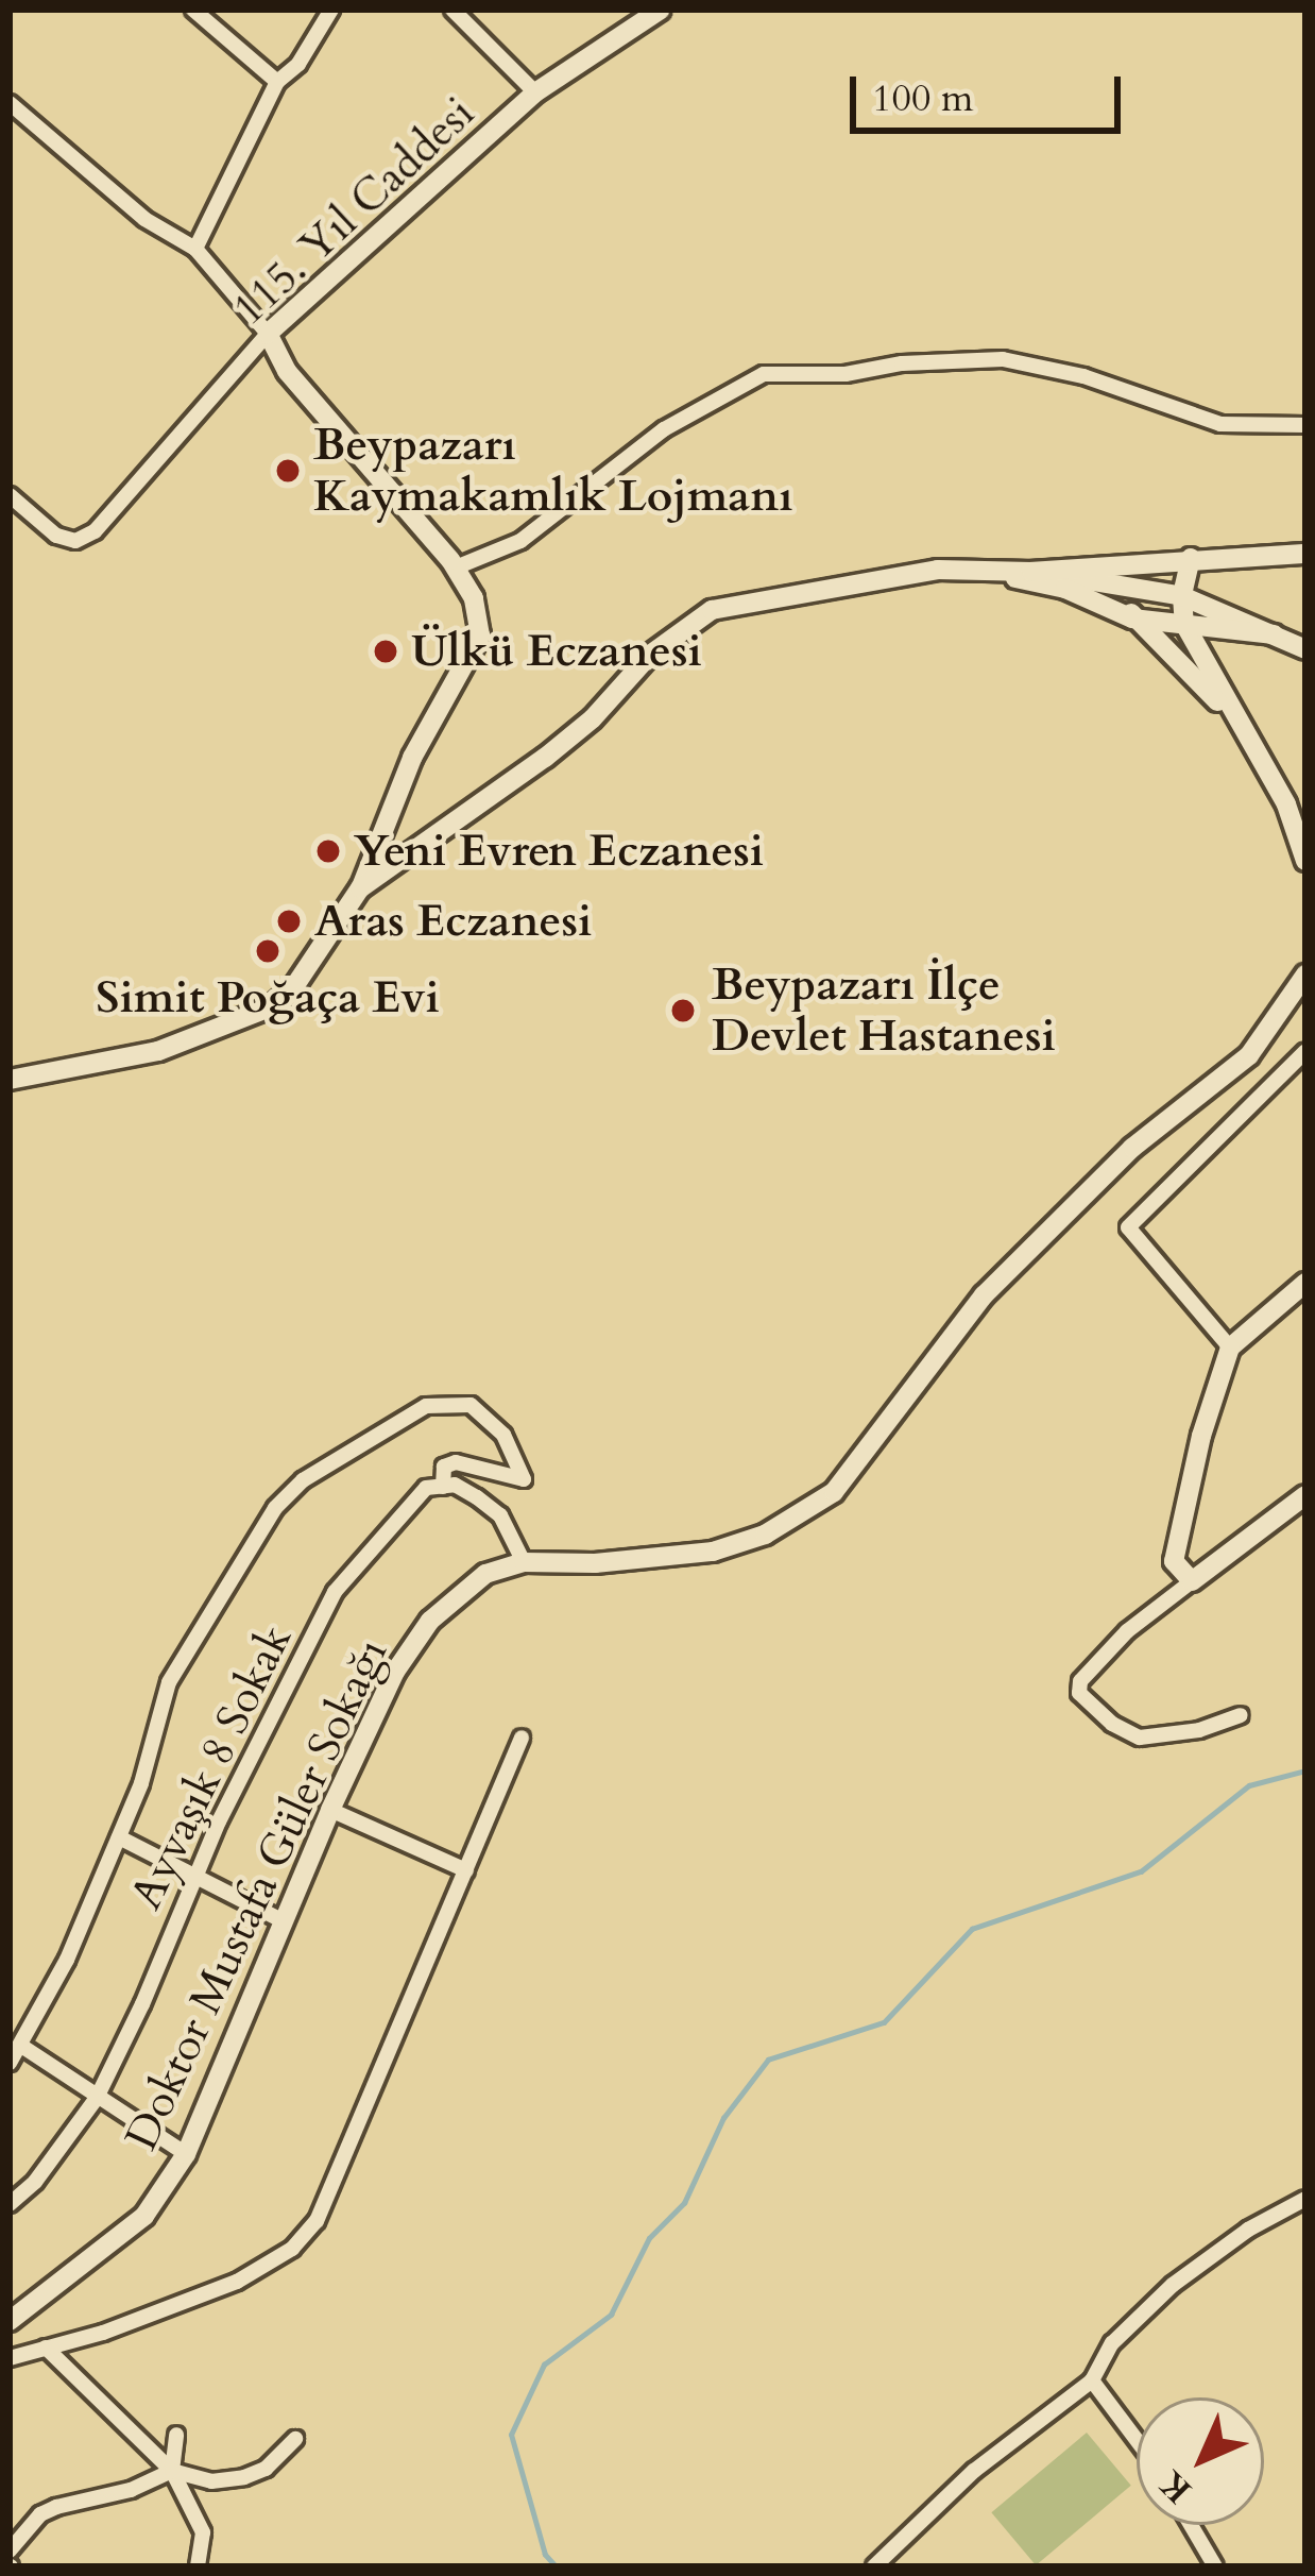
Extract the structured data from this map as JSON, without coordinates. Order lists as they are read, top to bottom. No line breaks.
{"streets":{"street":["115. Yıl Caddesi","Ayvaşık 8 Sokak","Doktor Mustafa Güler Sokağı"]},"places":["Beypazarı Kaymakamlık Lojmanı","Ülkü Eczanesi","Yeni Evren Eczanesi","Aras Eczanesi","Simit Poğaça Evi","Beypazarı İlçe Devlet Hastanesi"],"scale_bar":"100 m","north":"bottom left"}
